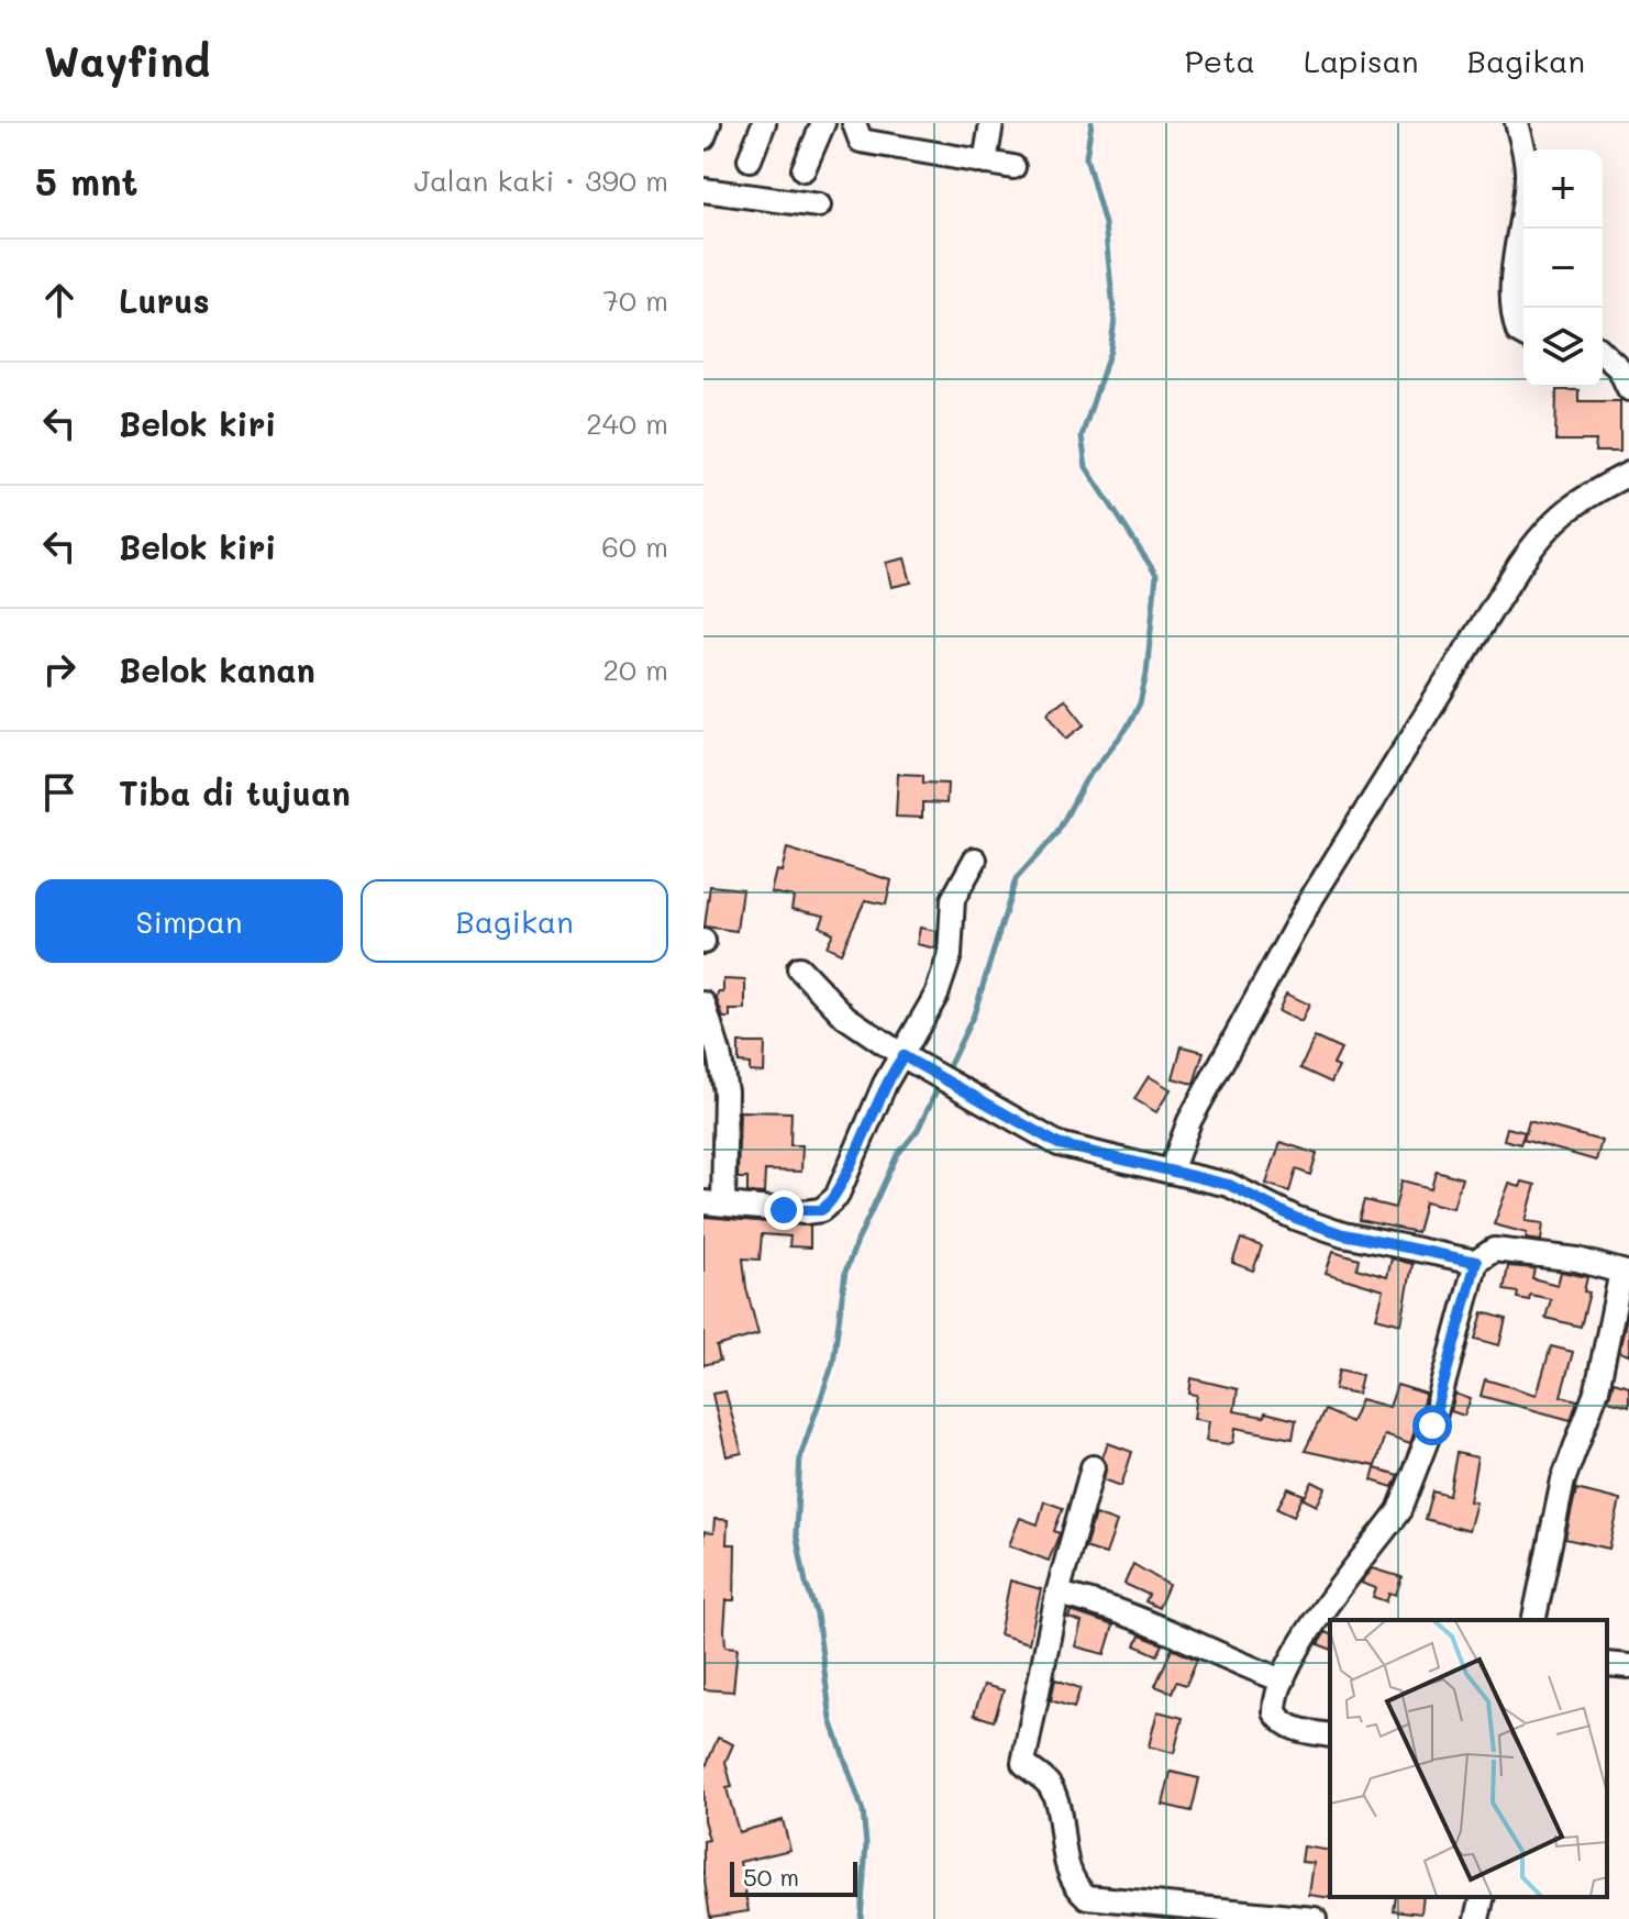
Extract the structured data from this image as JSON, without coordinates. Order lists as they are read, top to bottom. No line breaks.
{"scale_bar":"50 m","page":{"header":"Wayfind","nav":["Peta","Lapisan","Bagikan"],"heading":["5 mnt","Jalan kaki · 390 m"],"map_buttons":["+","−"],"list":[["Lurus","70 m"],["Belok kiri","240 m"],["Belok kiri","60 m"],["Belok kanan","20 m"],"Tiba di tujuan"],"buttons":["Simpan","Bagikan"],"scale":"50 m"}}
